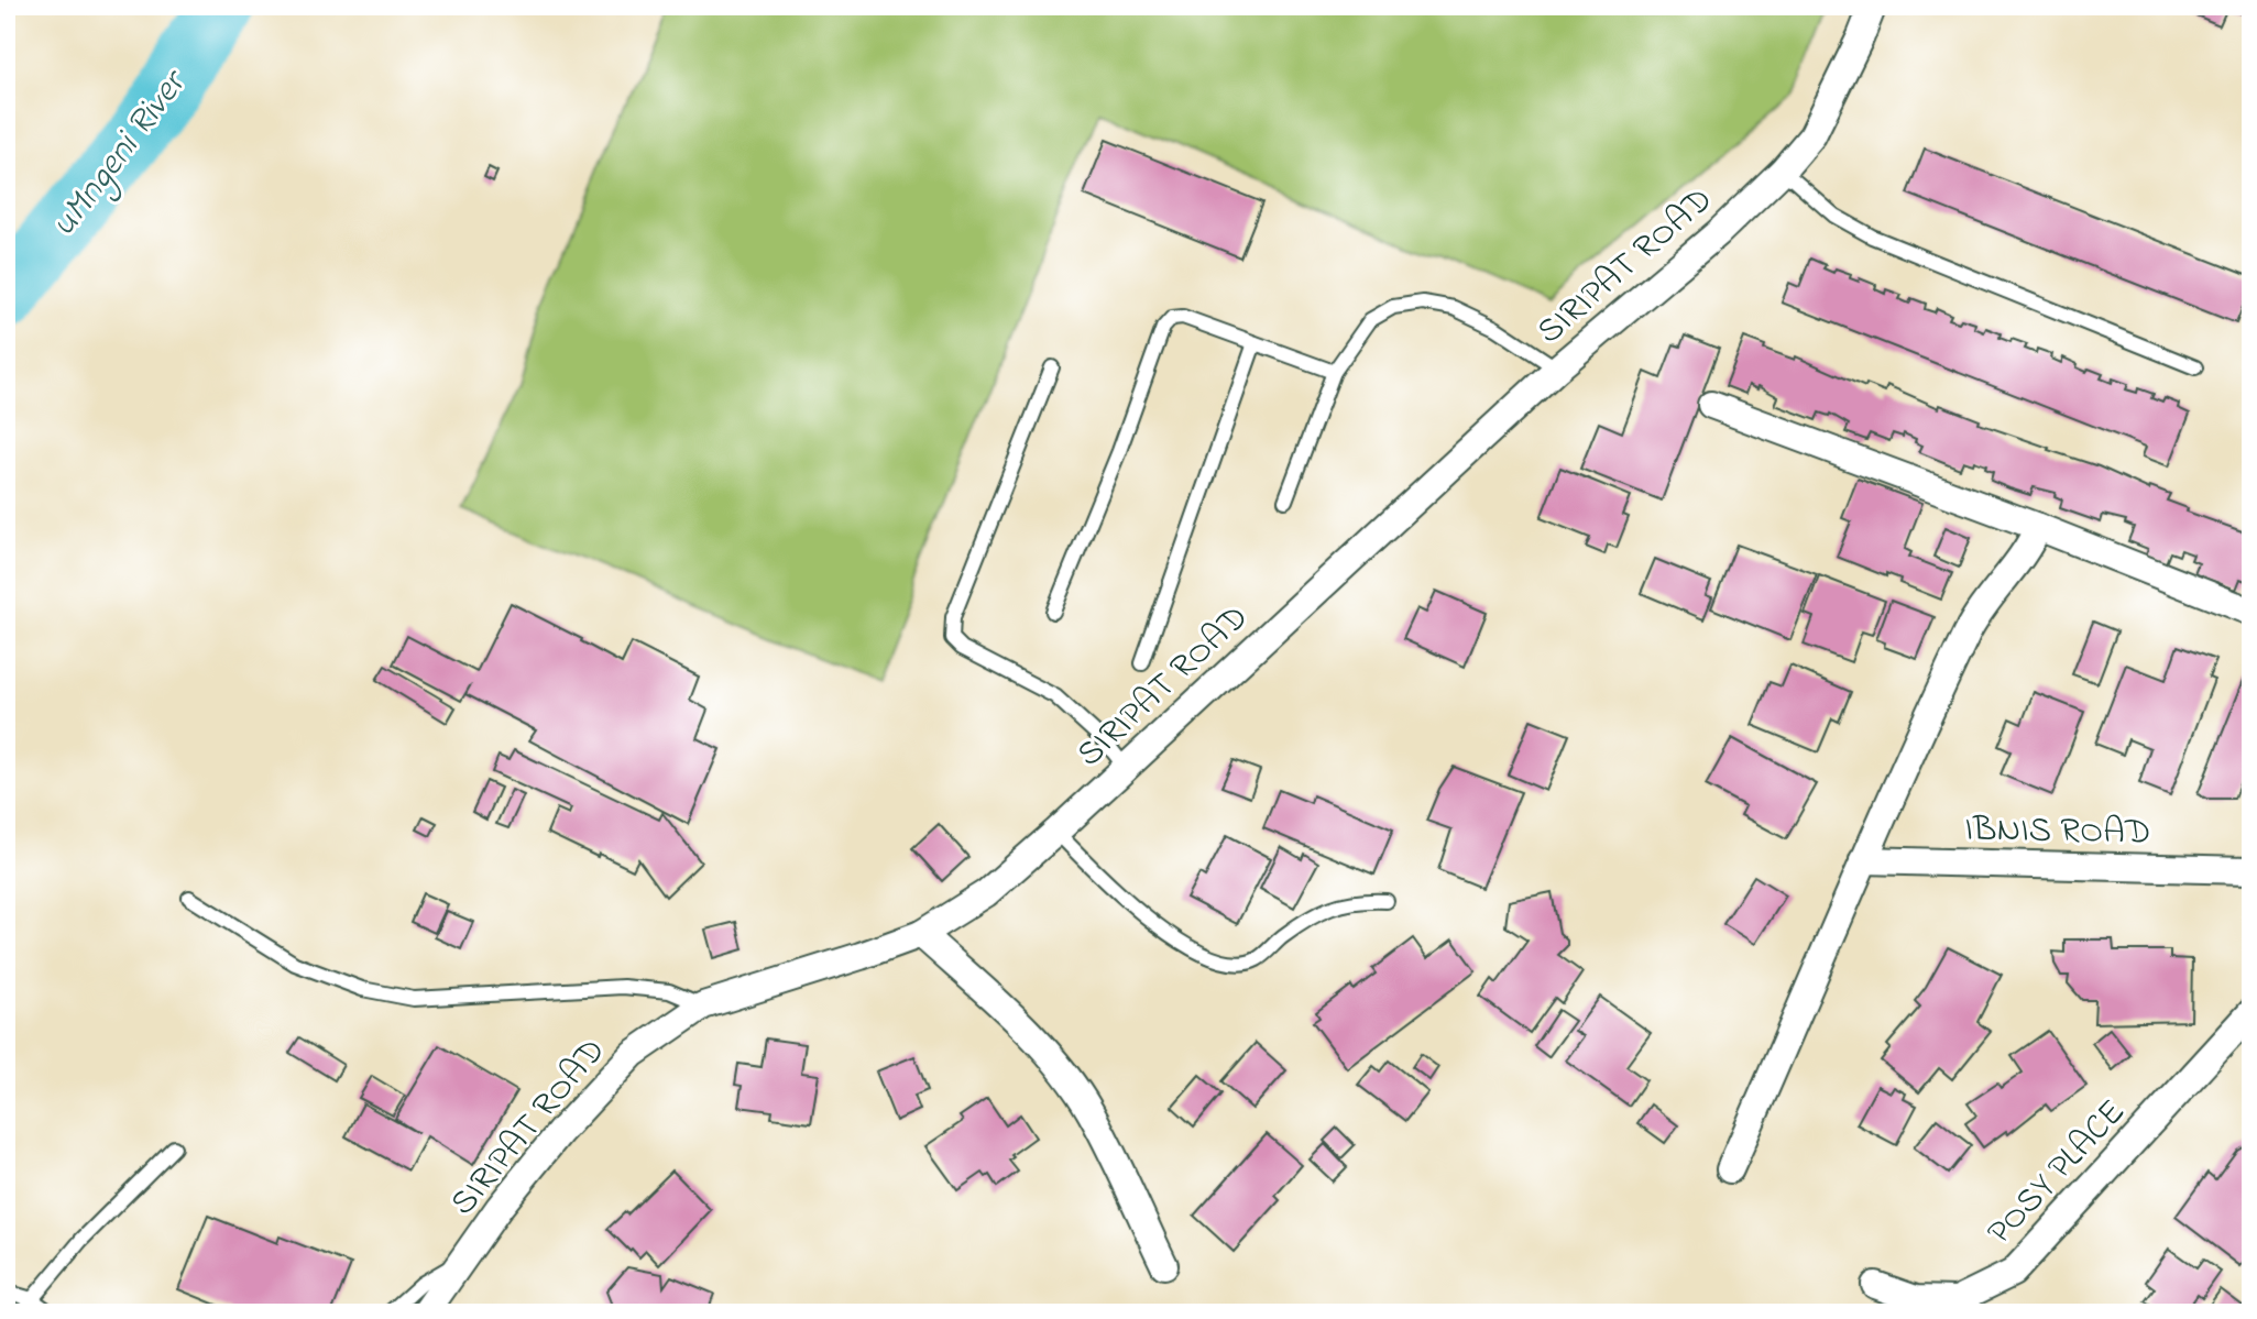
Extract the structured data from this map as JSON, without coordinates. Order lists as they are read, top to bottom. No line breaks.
{"streets":{"street":["SIRIPAT ROAD","IBNIS ROAD","POSY PLACE"]},"water":["uMngeni River"]}
